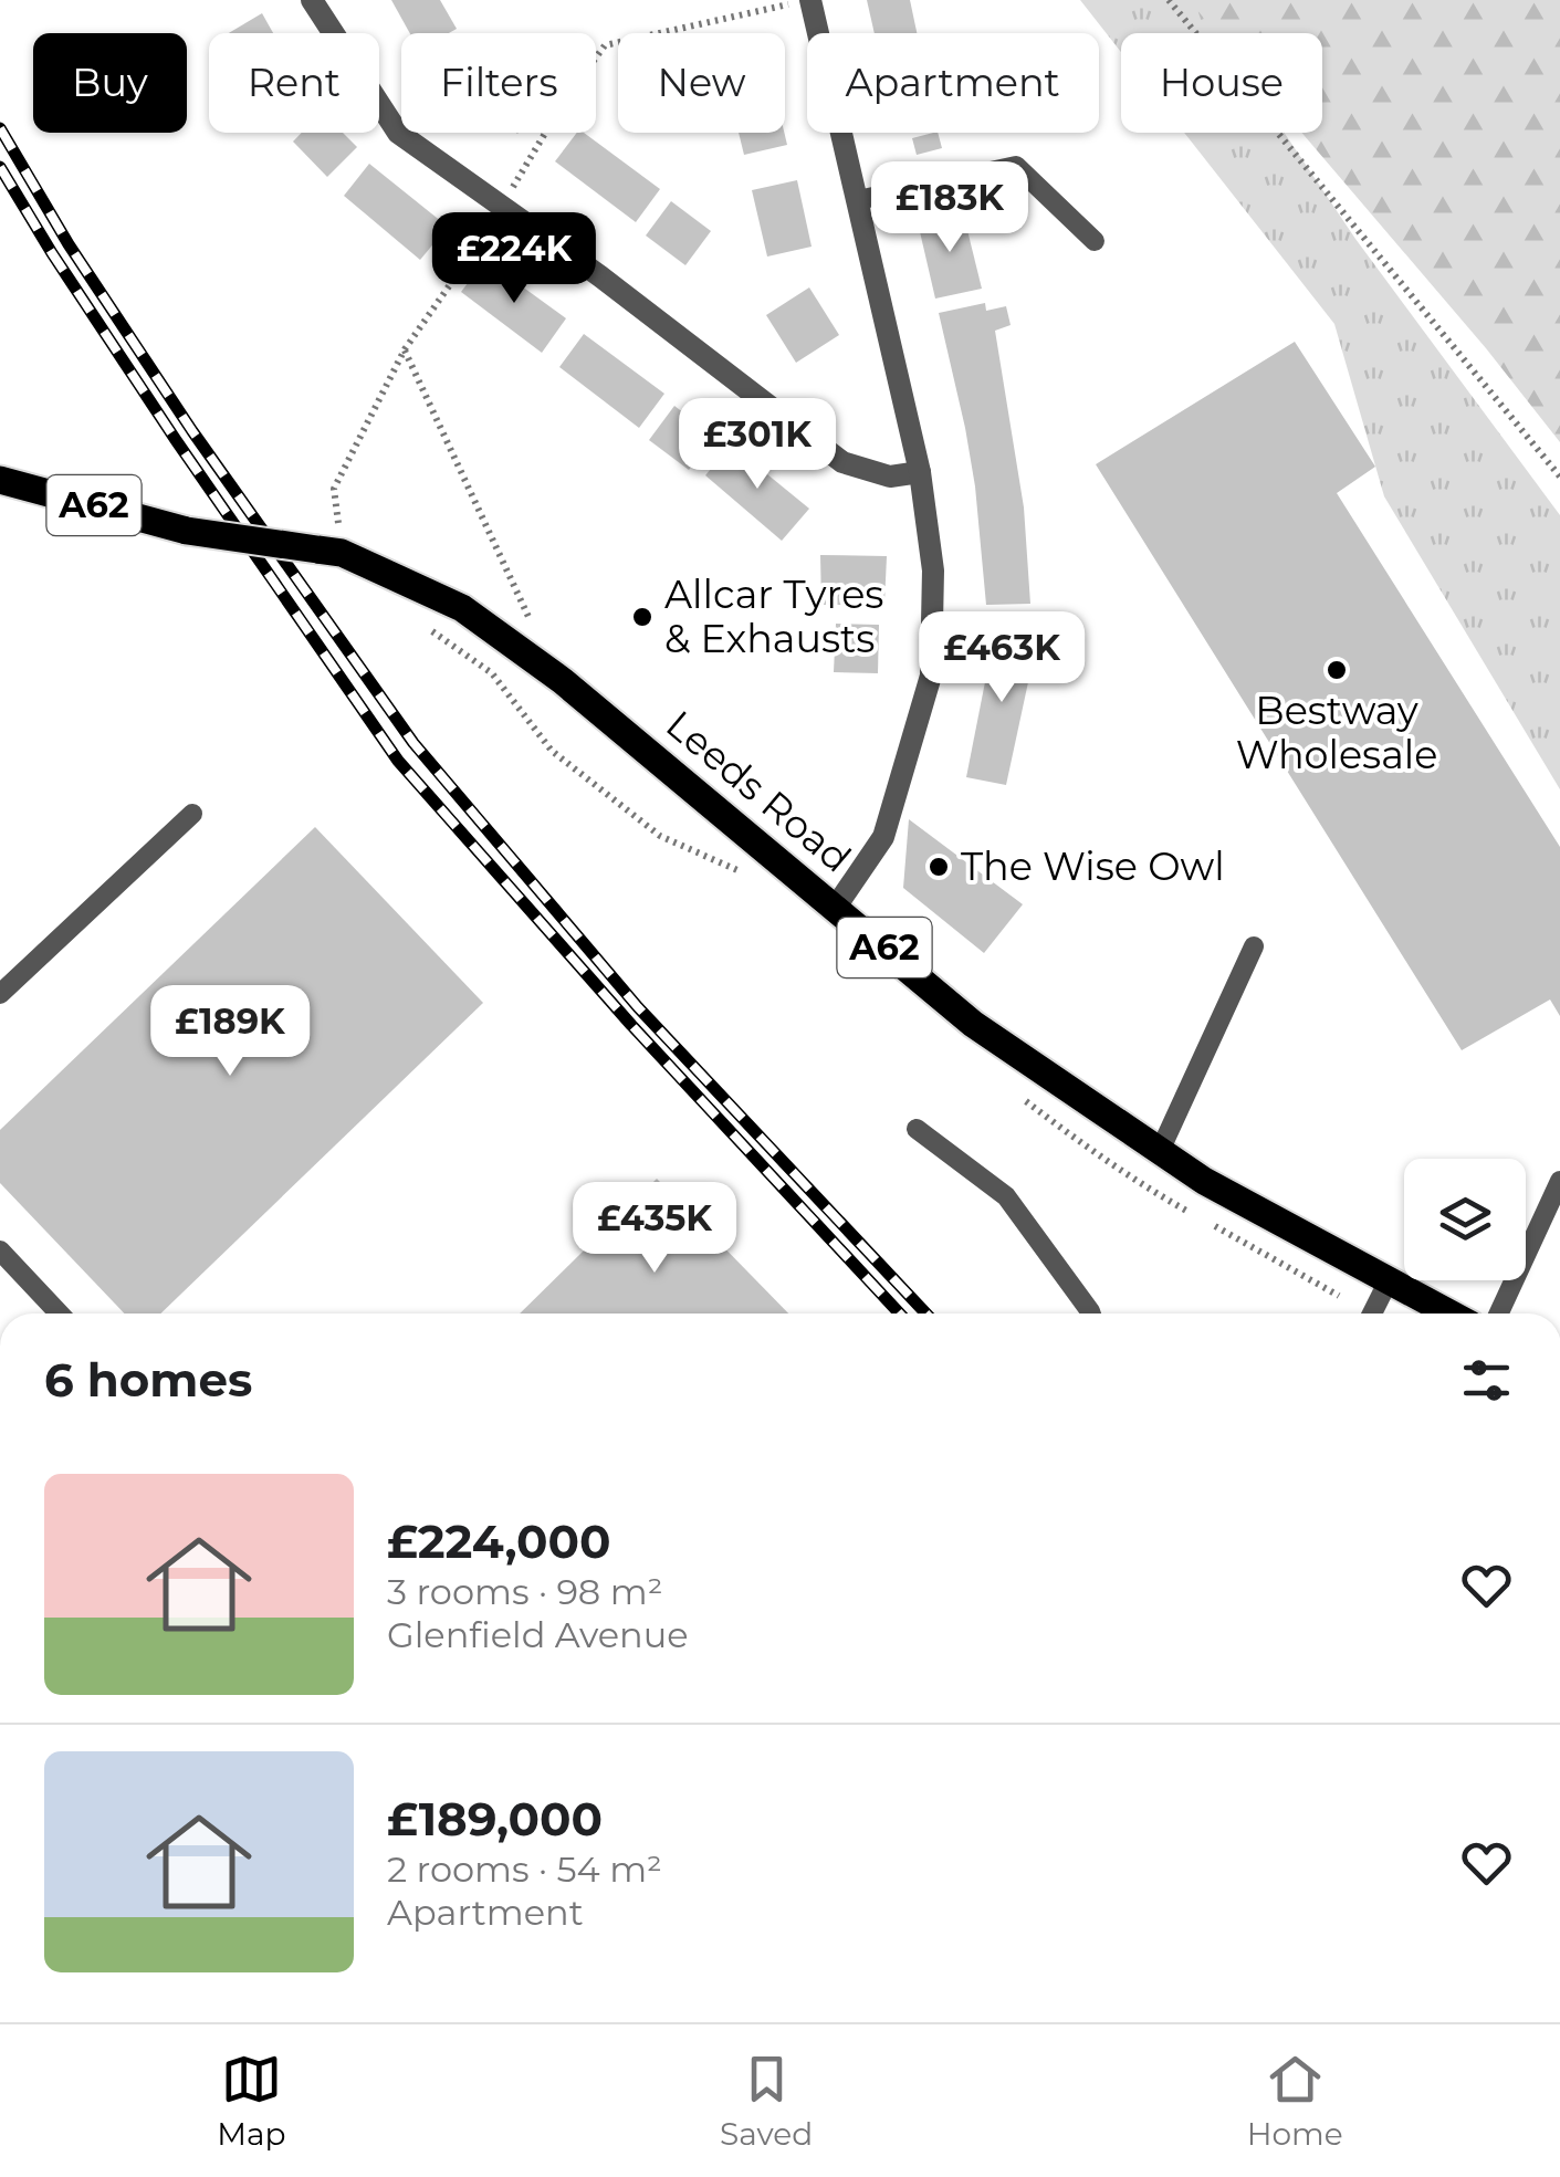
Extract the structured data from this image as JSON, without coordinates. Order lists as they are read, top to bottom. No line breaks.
{"streets":{"main road":["A62","Leeds Road"]},"places":["Allcar Tyres & Exhausts","Bestway Wholesale","The Wise Owl"],"page":{"chip":["Buy","Rent","Filters","New","Apartment","House"],"price":["£183K","£224K","£301K","£463K","£189K","£435K"],"heading":"6 homes","list":[{"name":"£224,000","note":"3 rooms · 98 m² · Glenfield Avenue"},{"name":"£189,000","note":"2 rooms · 54 m² · Apartment"}],"tabs":["Map","Saved","Home"]}}
